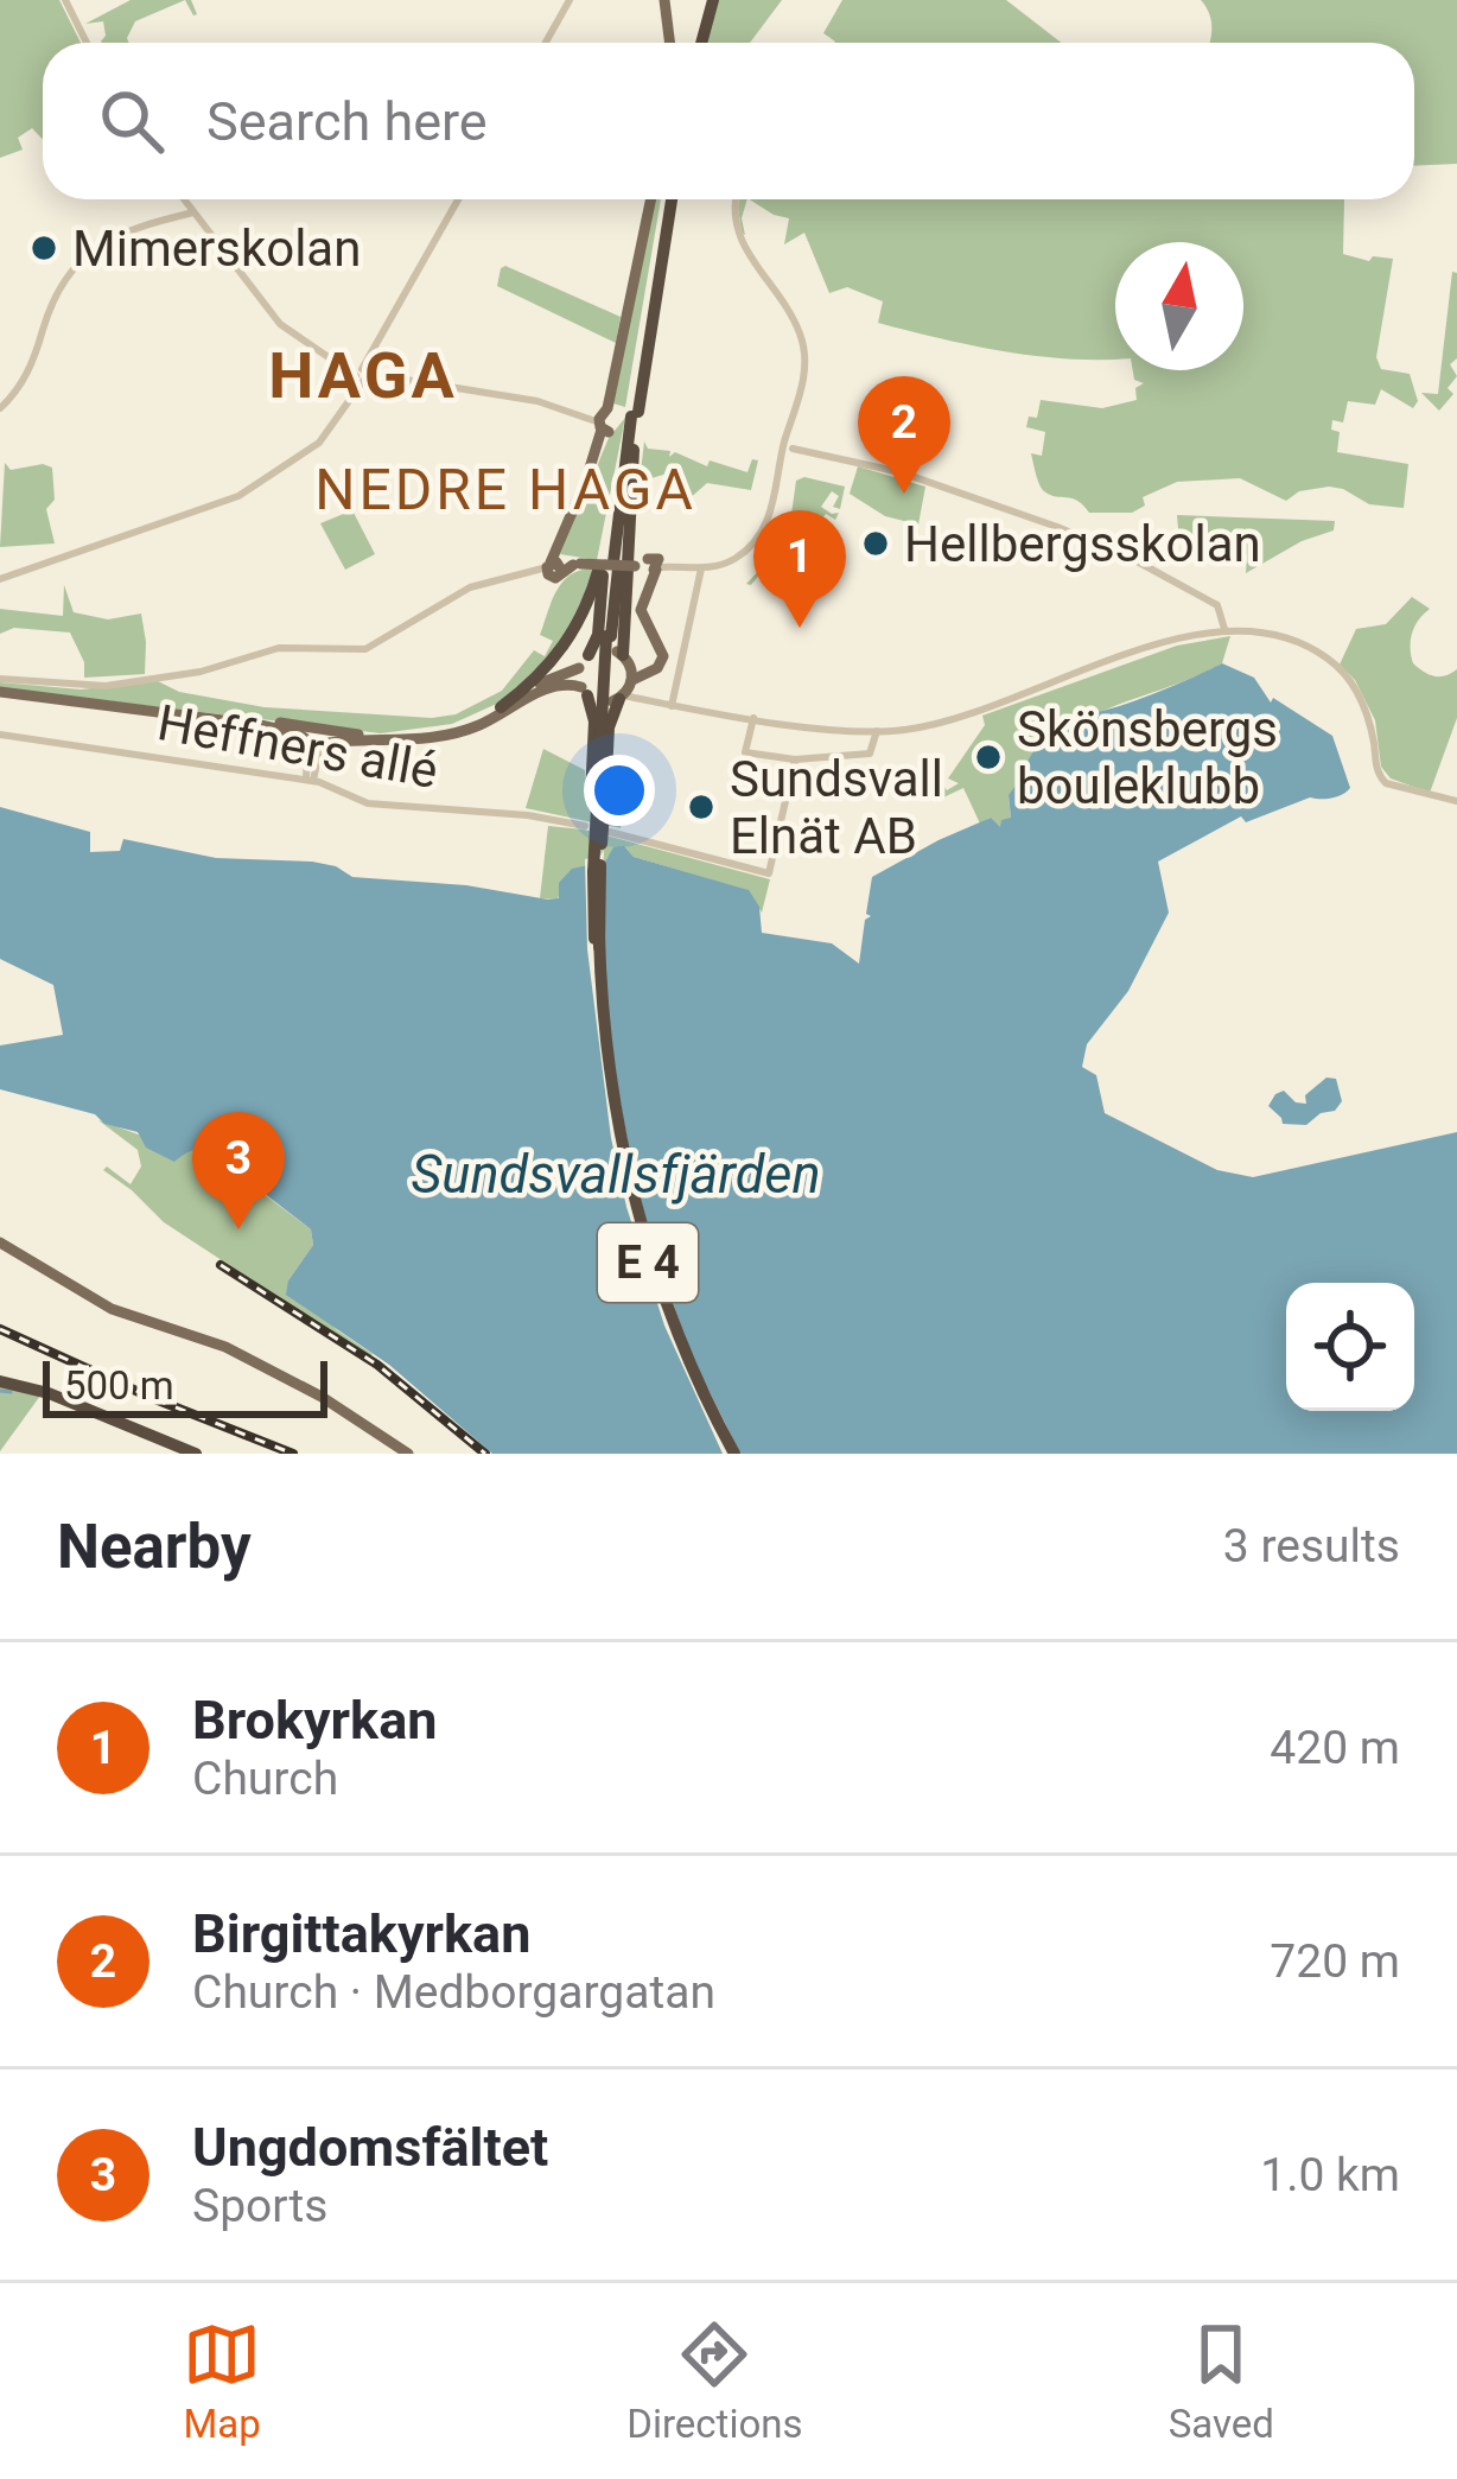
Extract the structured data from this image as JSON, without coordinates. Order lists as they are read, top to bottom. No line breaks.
{"streets":{"highway":["E 4"],"street":["Heffners allé"]},"districts":["HAGA","NEDRE HAGA"],"water":["Sundsvallsfjärden"],"places":["Mimerskolan","Hellbergsskolan","Skönsbergs bouleklubb","Sundsvall Elnät AB"],"scale_bar":"500 m","north":"top","page":{"search":"Search here","pins":["2","1","3"],"scale":"500 m","heading":["Nearby","3 results"],"list":[{"mark":"1","name":"Brokyrkan","note":"Church","value":"420 m"},{"mark":"2","name":"Birgittakyrkan","note":"Church · Medborgargatan","value":"720 m"},{"mark":"3","name":"Ungdomsfältet","note":"Sports","value":"1.0 km"}],"nav":["Map","Directions","Saved"]}}
